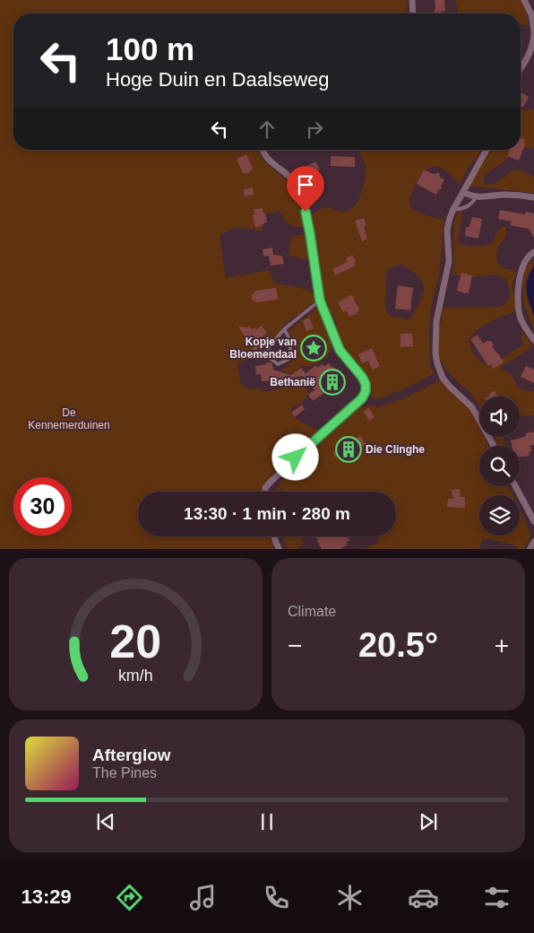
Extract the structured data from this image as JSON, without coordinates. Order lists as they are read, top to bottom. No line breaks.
{"parks":["De Kennemerduinen"],"places":{"place":["Kopje van Bloemendaal"],"building":["Bethanië","Die Clinghe"]},"page":{"turn":["100 m","Hoge Duin en Daalseweg"],"limit":"30","trip":"13:30 · 1 min · 280 m","tile":"Climate","heat":["−","20.5°","+"],"song":["Afterglow","The Pines"],"tabs":"13:29","gauge":["20","km/h"]}}
